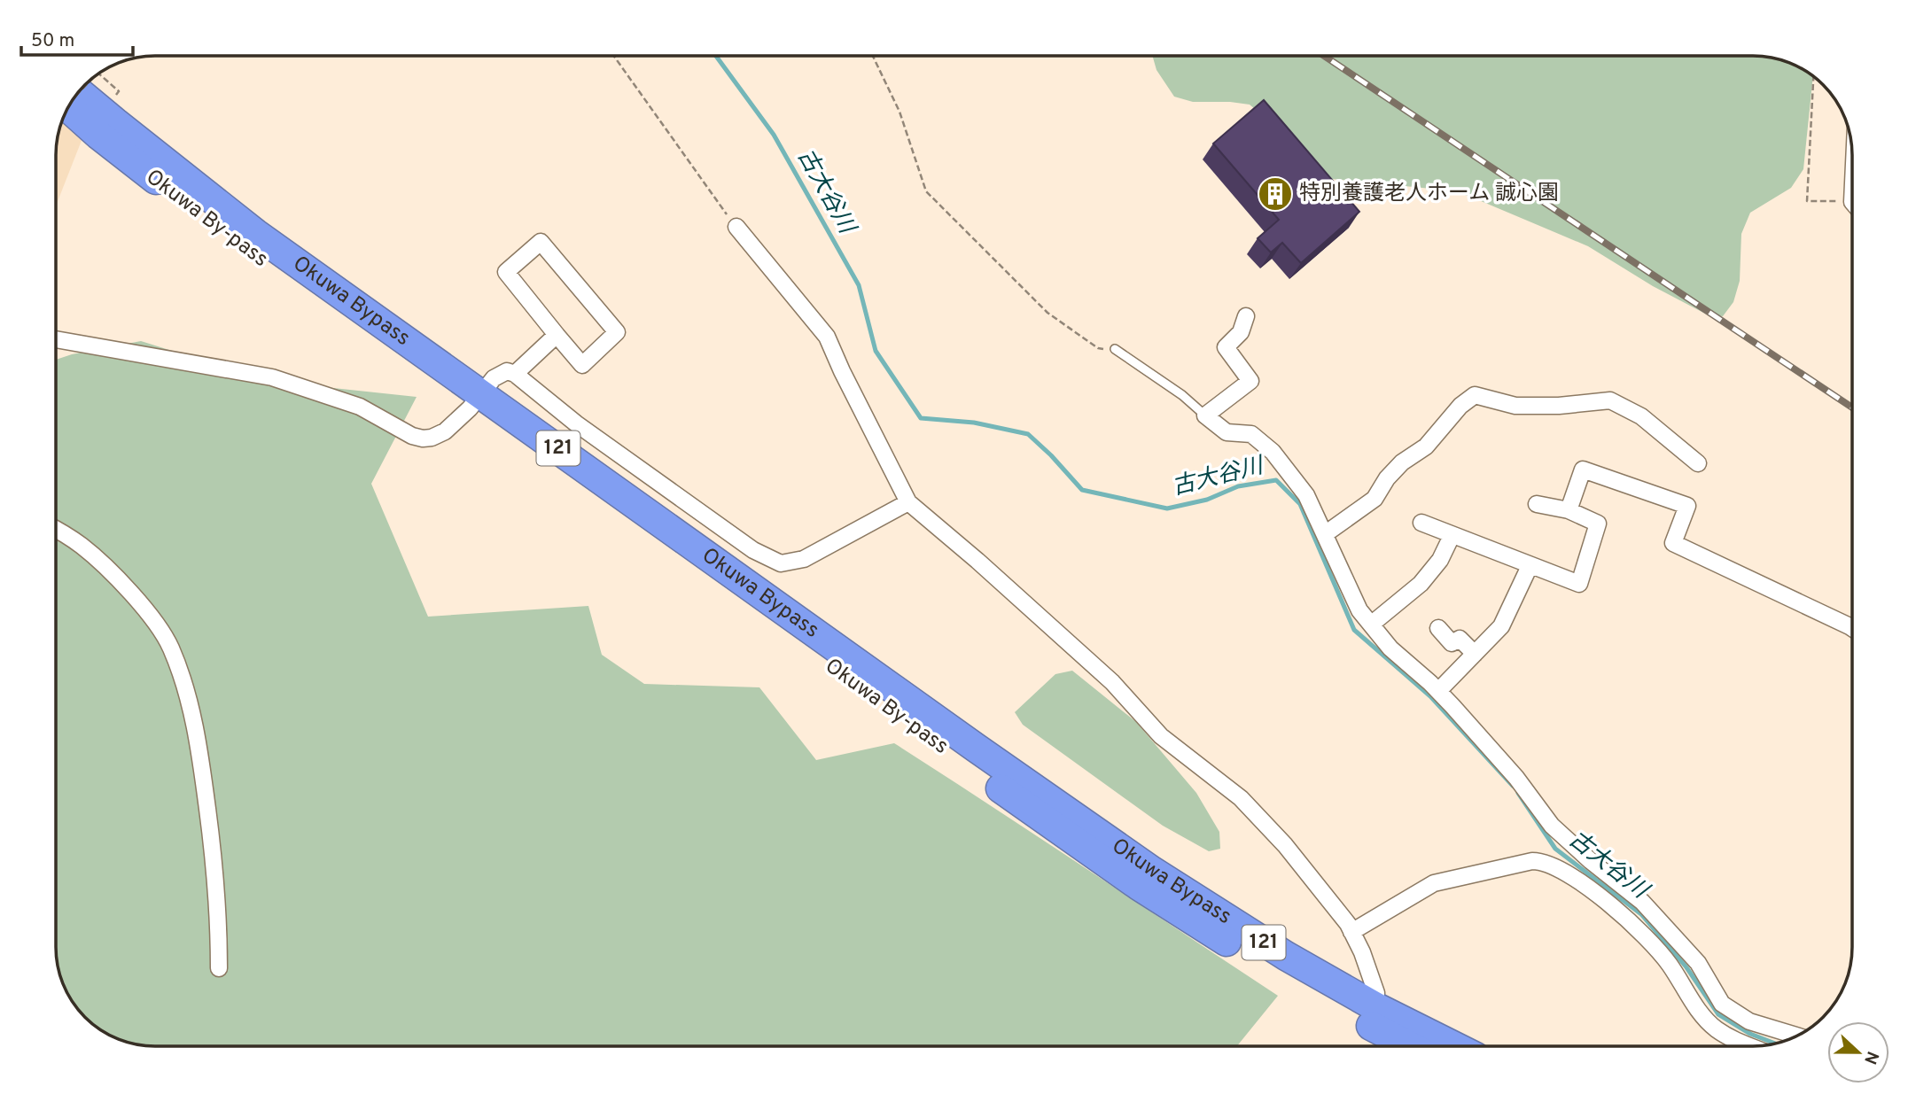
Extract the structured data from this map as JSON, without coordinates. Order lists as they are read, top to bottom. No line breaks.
{"streets":{"highway":["Okuwa By-pass","Okuwa Bypass","121"]},"crossings":[["Okuwa By-pass","Okuwa Bypass"],["Okuwa Bypass","121"]],"water":["古大谷川"],"places":{"building":["特別養護老人ホーム 誠心園"]},"scale_bar":"50 m","north":"right"}
